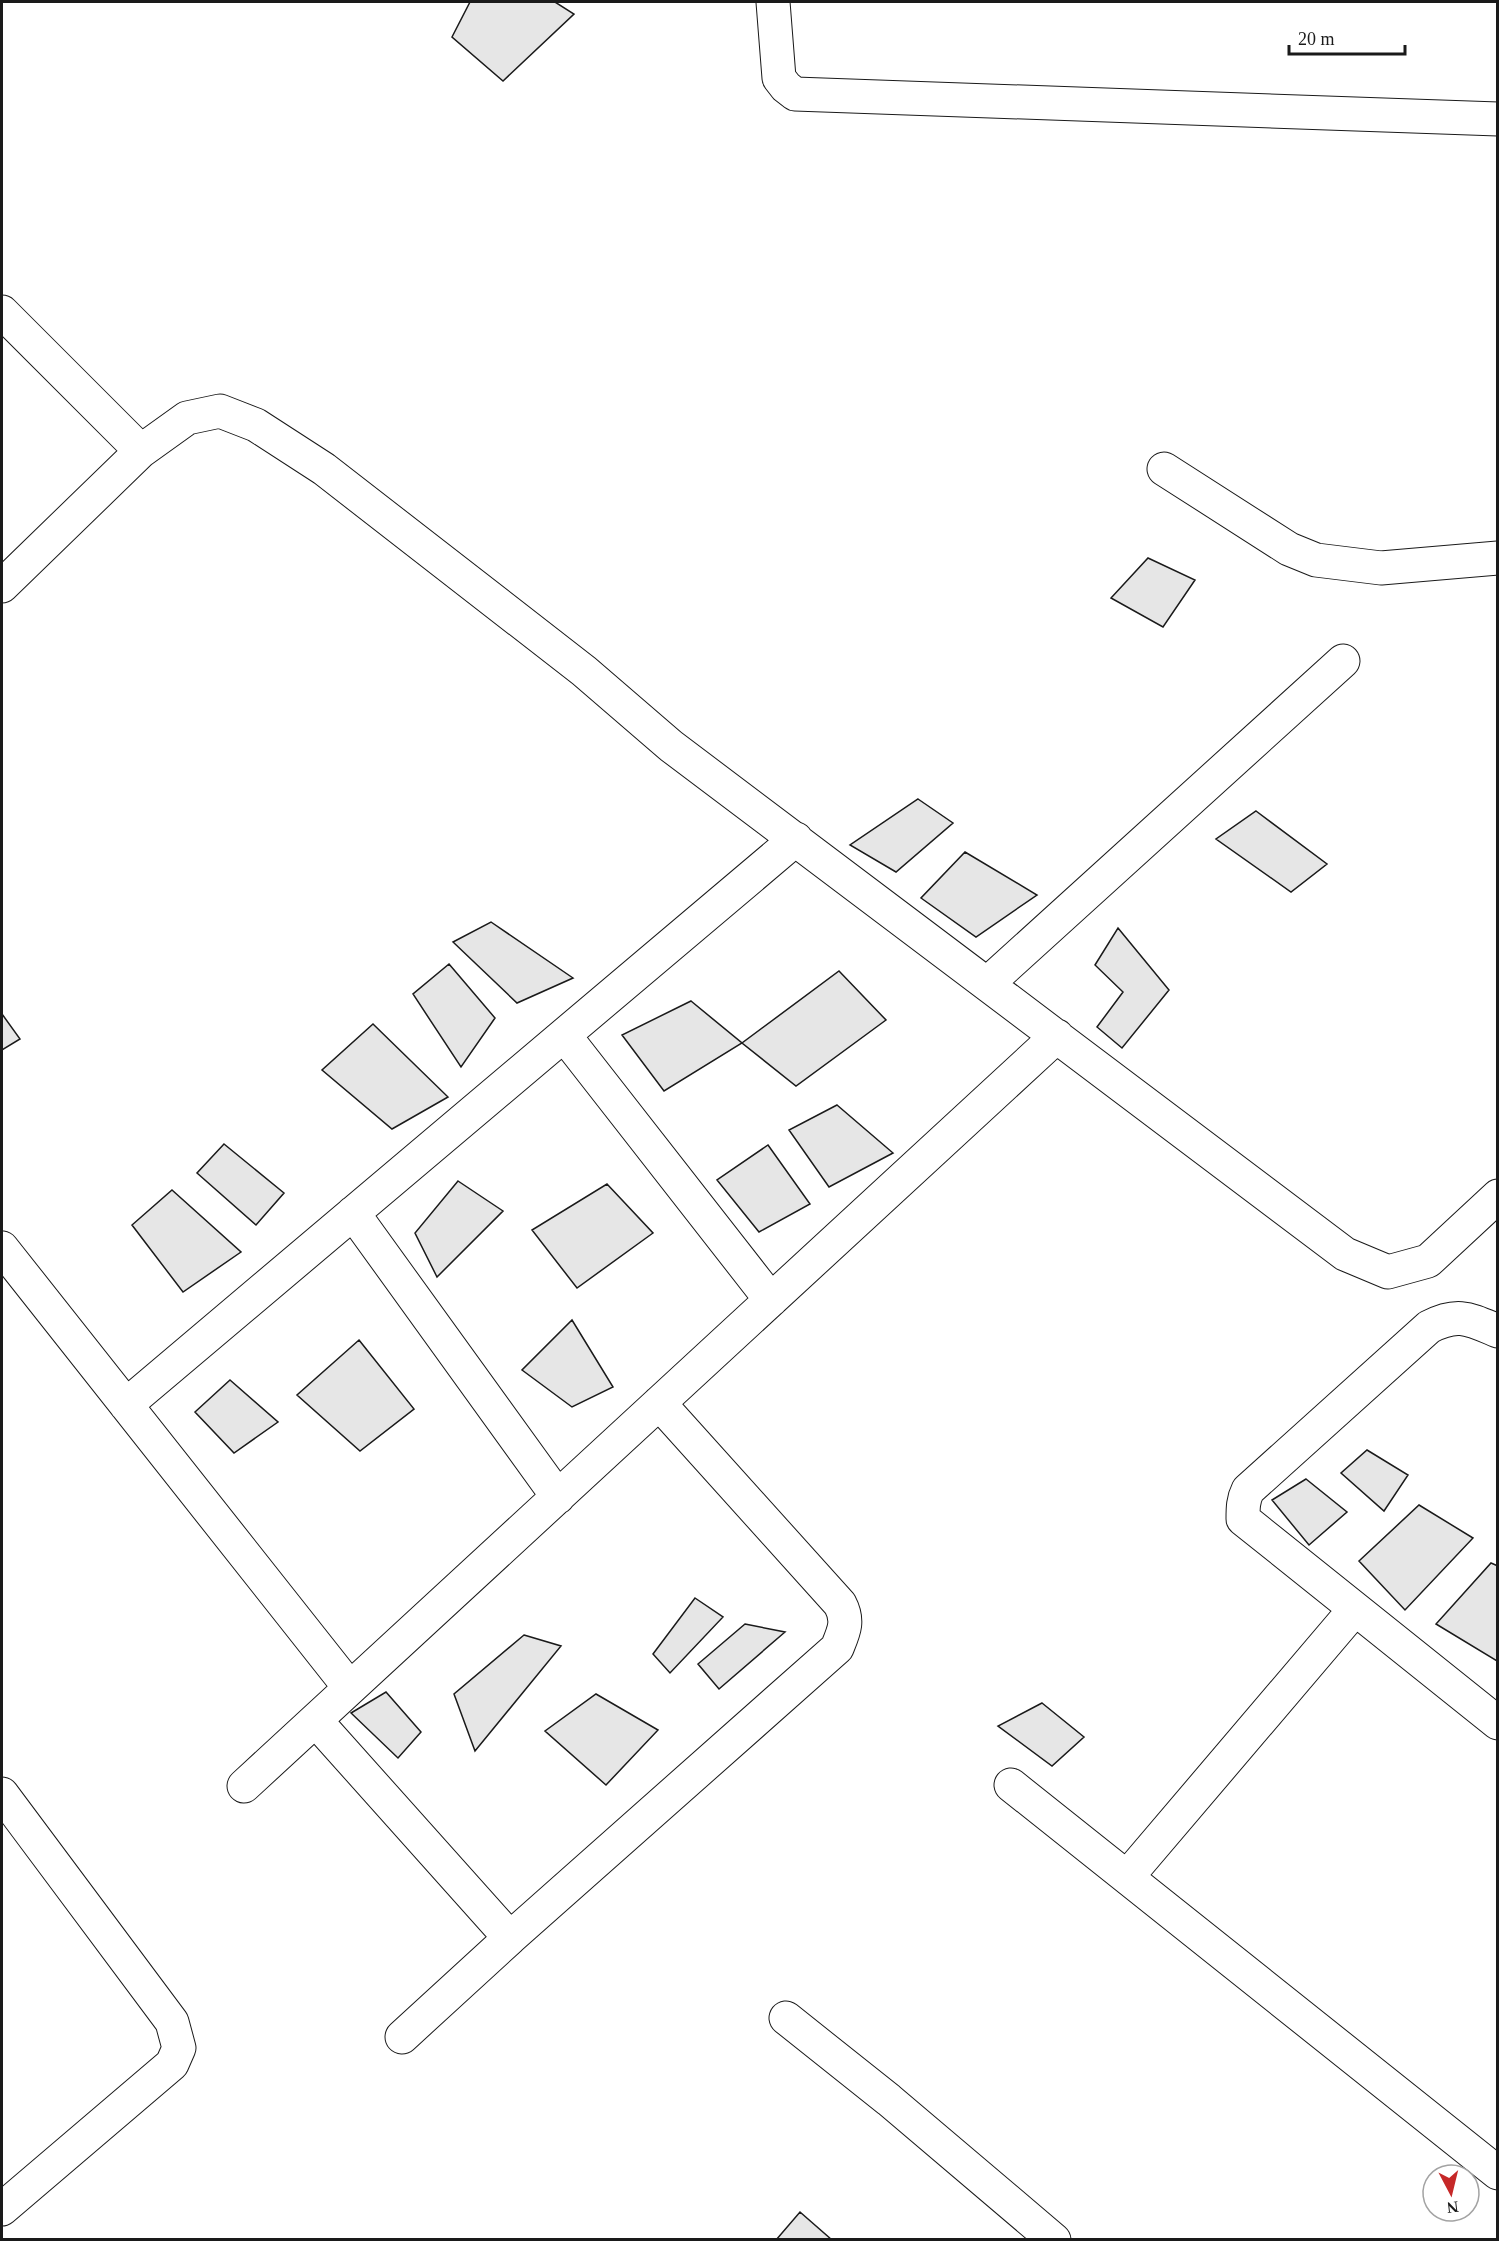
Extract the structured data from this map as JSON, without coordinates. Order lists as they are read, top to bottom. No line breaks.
{"scale_bar":"20 m","north":"bottom"}
